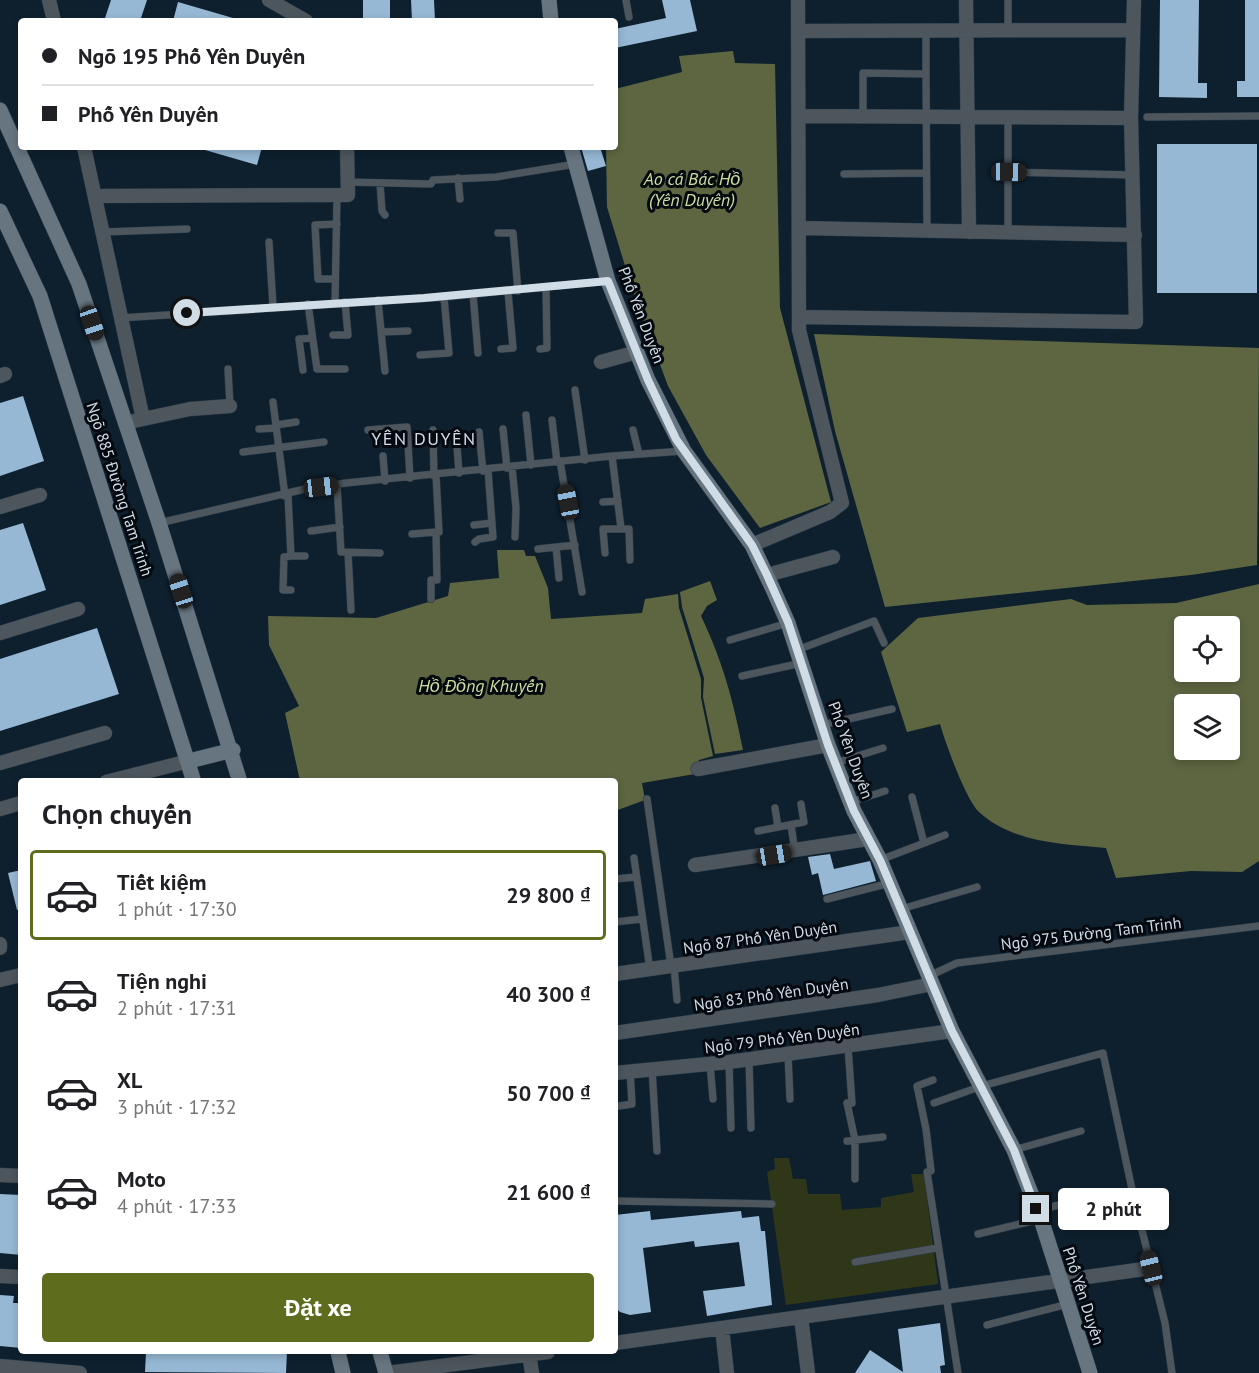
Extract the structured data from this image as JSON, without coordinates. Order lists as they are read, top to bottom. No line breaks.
{"streets":{"street":["Phố Yên Duyên","Ngõ 885 Đường Tam Trinh","Ngõ 87 Phố Yên Duyên","Ngõ 83 Phố Yên Duyên","Ngõ 79 Phố Yên Duyên"],"lane":["Ngõ 975 Đường Tam Trinh"]},"crossings":[["Phố Yên Duyên","Ngõ 975 Đường Tam Trinh"],["Phố Yên Duyên","Ngõ 87 Phố Yên Duyên"],["Phố Yên Duyên","Ngõ 83 Phố Yên Duyên"],["Phố Yên Duyên","Ngõ 79 Phố Yên Duyên"],["Ngõ 975 Đường Tam Trinh","Ngõ 83 Phố Yên Duyên"]],"districts":["YÊN DUYÊN"],"water":["Ao cá Bác Hồ (Yên Duyên)","Hồ Đồng Khuyến"],"page":{"banner":["Ngõ 195 Phố Yên Duyên","Phố Yên Duyên"],"heading":"Chọn chuyến","list":[{"name":"Tiết kiệm","note":"1 phút · 17:30","value":"29 800 ₫"},{"name":"Tiện nghi","note":"2 phút · 17:31","value":"40 300 ₫"},{"name":"XL","note":"3 phút · 17:32","value":"50 700 ₫"},{"name":"Moto","note":"4 phút · 17:33","value":"21 600 ₫"}],"bubble":"2 phút","buttons":"Đặt xe"}}
